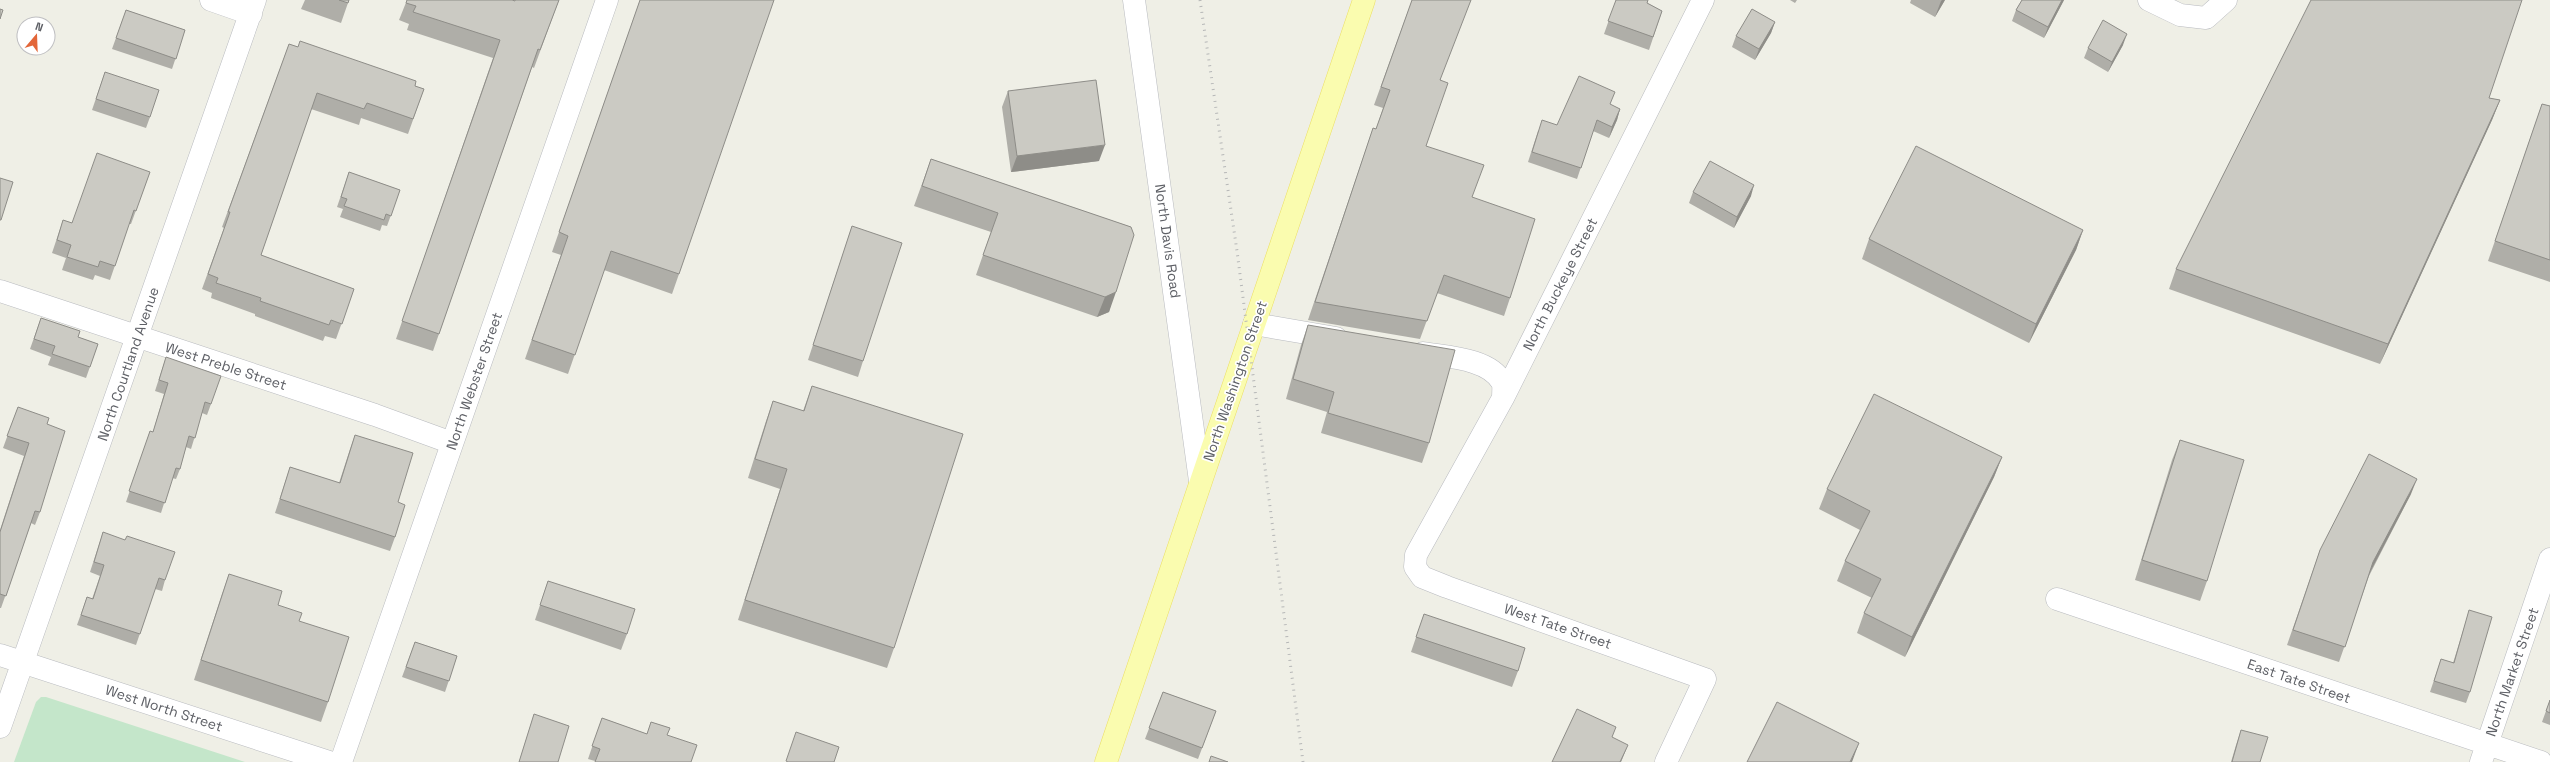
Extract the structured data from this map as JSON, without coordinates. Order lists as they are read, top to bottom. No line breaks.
{"streets":{"main road":["North Washington Street"],"street":["North Davis Road","North Buckeye Street","North Courtland Avenue","West Preble Street","North Webster Street","West Tate Street","North Market Street","East Tate Street","West North Street"]},"crossings":[["North Davis Road","North Washington Street"],["North Buckeye Street","West Tate Street"],["North Courtland Avenue","West Preble Street"],["North Courtland Avenue","West North Street"],["West Preble Street","North Webster Street"],["North Market Street","East Tate Street"]],"north":"top"}
